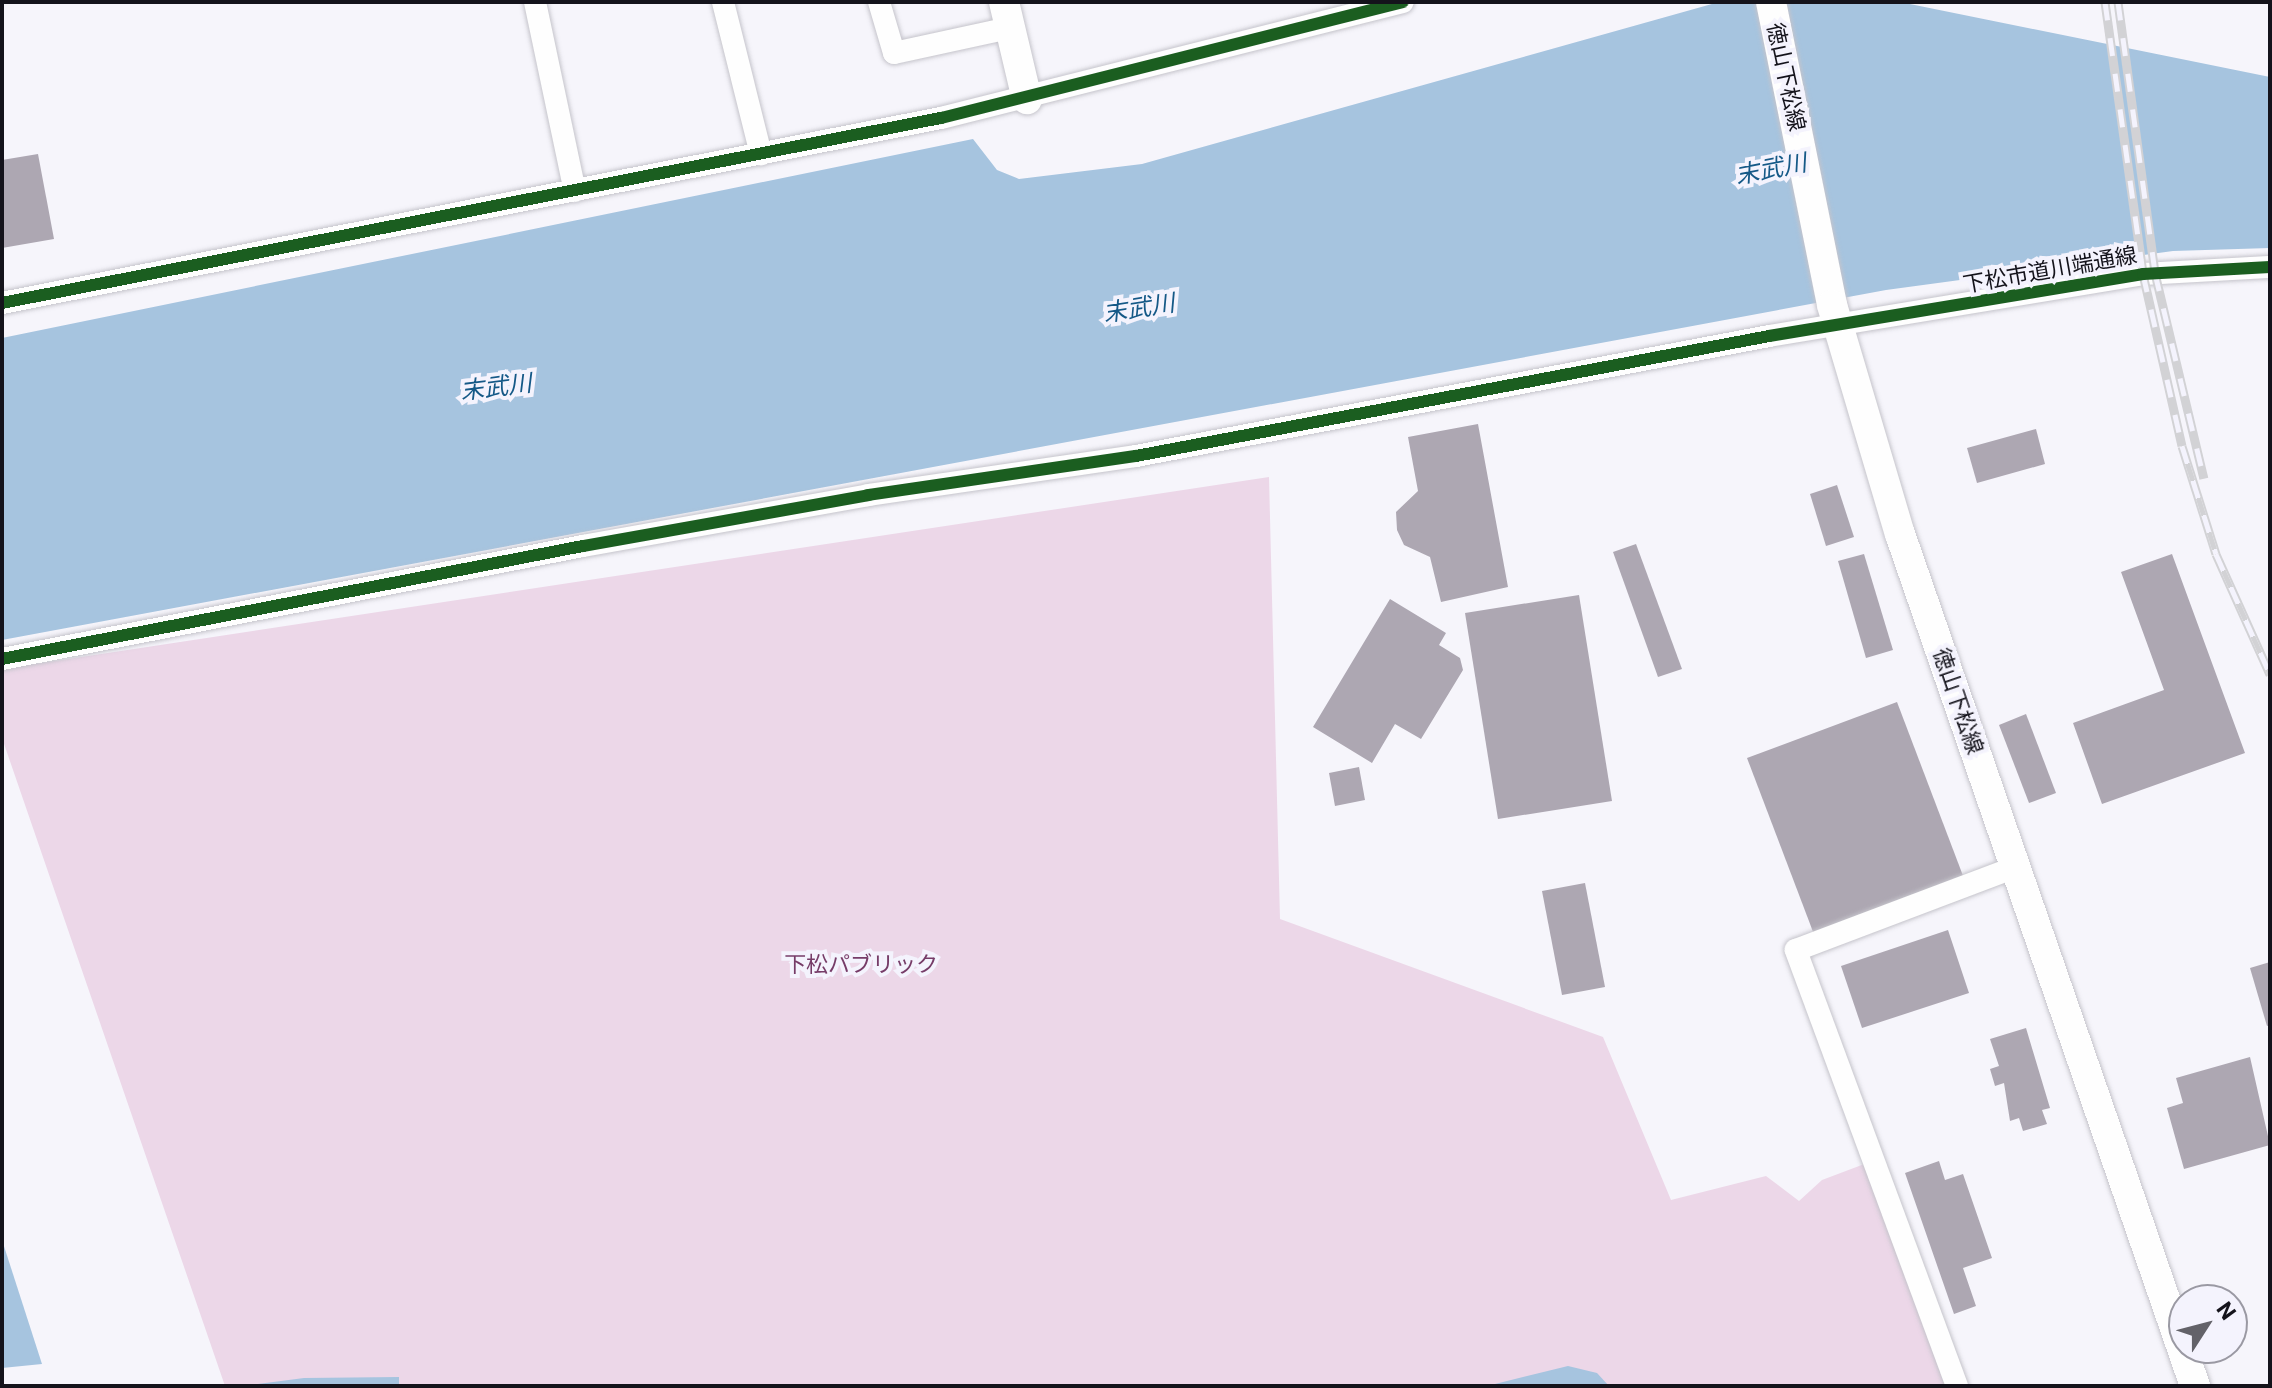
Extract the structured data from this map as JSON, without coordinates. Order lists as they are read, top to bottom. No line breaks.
{"streets":{"main road":["徳山下松線"],"street":["下松市道川端通線"]},"crossings":[["徳山下松線","下松市道川端通線"]],"water":["末武川"],"parks":["下松パブリック"],"north":"top right"}
